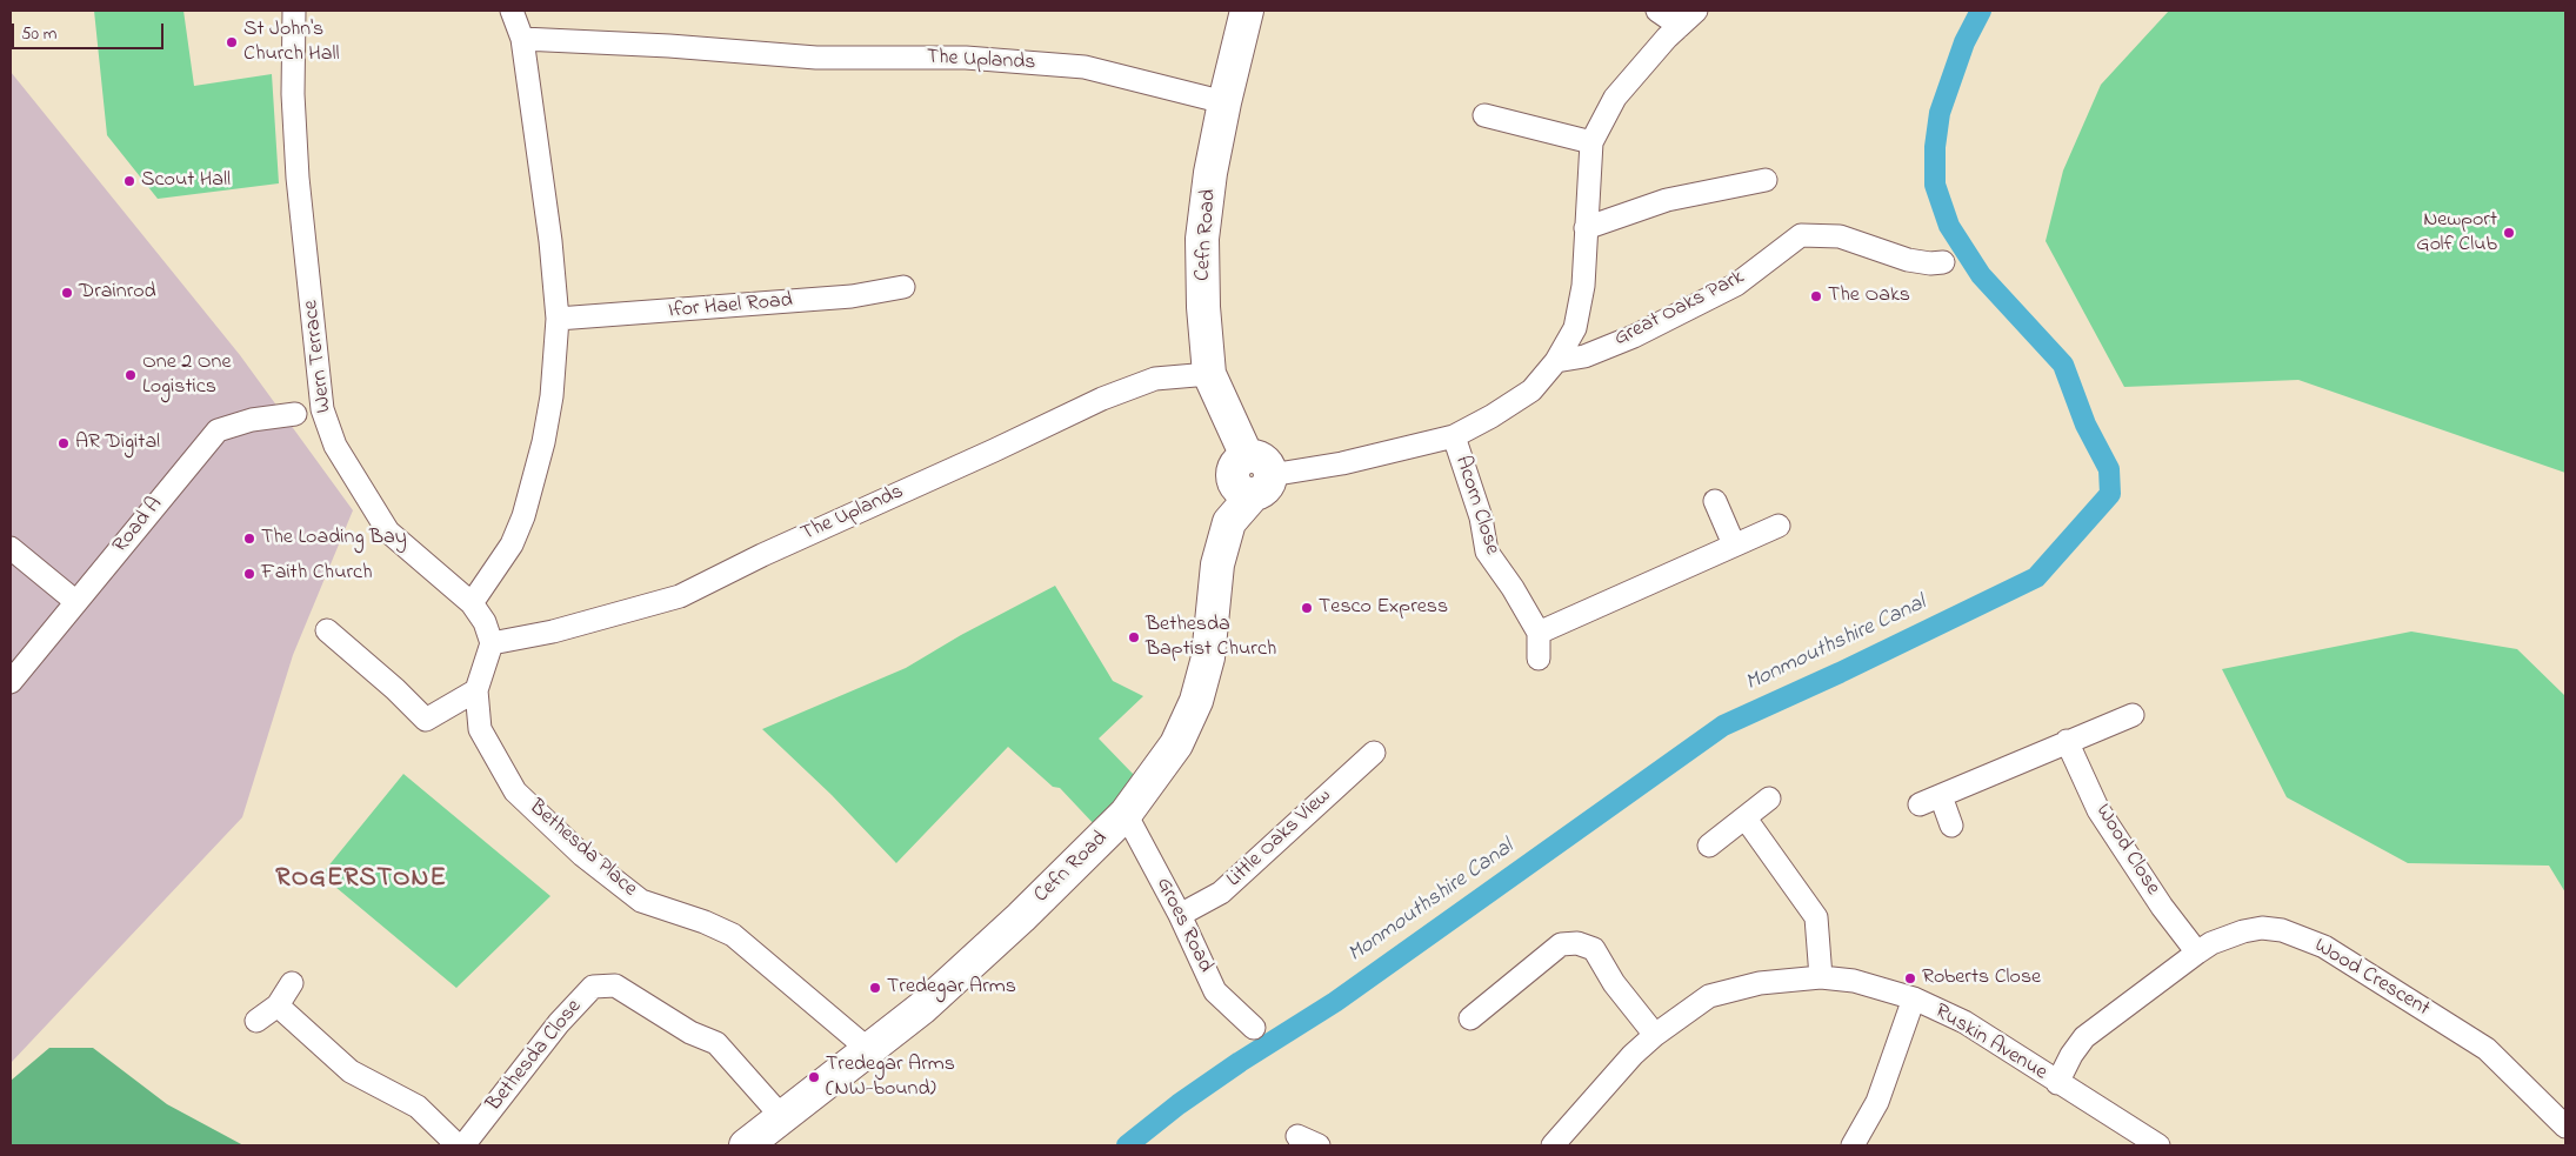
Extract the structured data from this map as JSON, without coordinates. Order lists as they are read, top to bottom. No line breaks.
{"streets":{"main road":["Cefn Road"],"street":["The Uplands","Ifor Hael Road","Great Oaks Park","Wern Terrace","Acorn Close","Road A","Little Oaks View","Bethesda Place","Wood Close","Groes Road","Wood Crescent","Ruskin Avenue","Bethesda Close"]},"crossings":[["The Uplands","Cefn Road"],["The Uplands","Wern Terrace"],["The Uplands","Bethesda Place"],["Cefn Road","Bethesda Place"],["Cefn Road","Groes Road"],["Cefn Road","Bethesda Close"],["Wern Terrace","Bethesda Place"],["Little Oaks View","Groes Road"],["Wood Close","Wood Crescent"],["Wood Crescent","Ruskin Avenue"]],"districts":["ROGERSTONE"],"water":["Monmouthshire Canal"],"places":["St John's Church Hall","Scout Hall","Newport Golf Club","Drainrod","The Oaks","One 2 One Logistics","AR Digital","The Loading Bay","Faith Church","Tesco Express","Bethesda Baptist Church","Roberts Close","Tredegar Arms","Tredegar Arms (NW-bound)"],"scale_bar":"50 m"}
